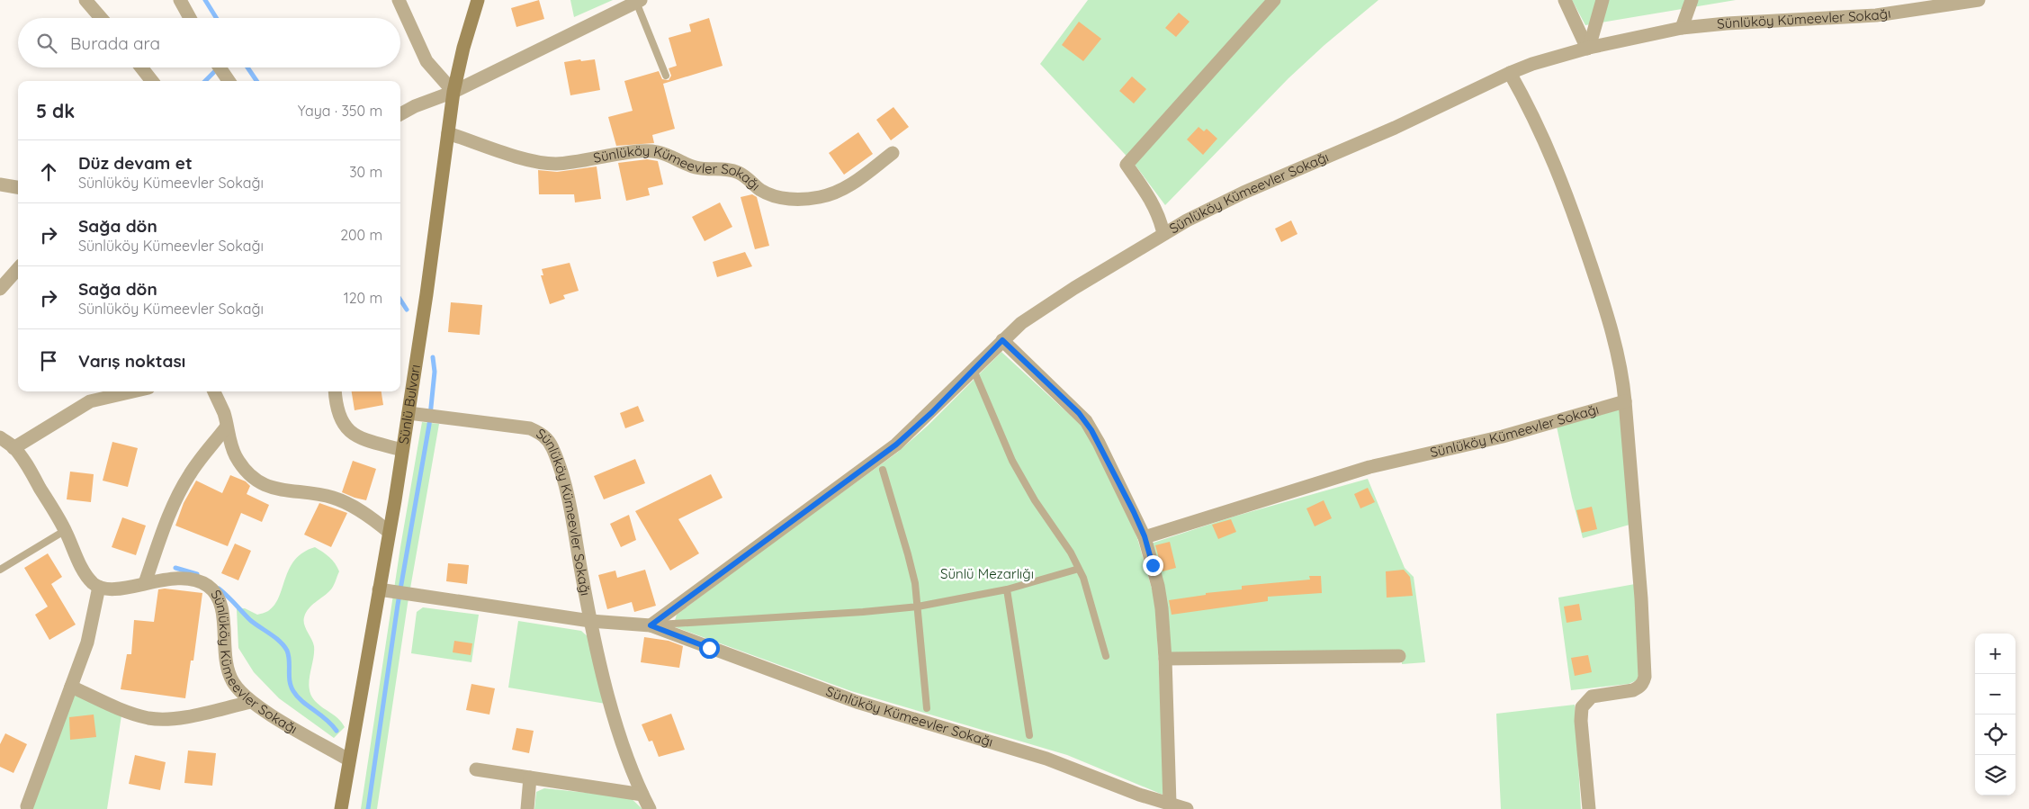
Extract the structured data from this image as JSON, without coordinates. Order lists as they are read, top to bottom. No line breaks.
{"streets":{"main road":["Sünlü Bulvarı"],"street":["Sünlüköy Kümeevler Sokağı"]},"crossings":[["Sünlüköy Kümeevler Sokağı","Sünlü Bulvarı"]],"parks":["Sünlü Mezarlığı"],"page":{"search":"Burada ara","heading":["5 dk","Yaya · 350 m"],"list":[["Düz devam et","Sünlüköy Kümeevler Sokağı","30 m"],["Sağa dön","Sünlüköy Kümeevler Sokağı","200 m"],["Sağa dön","Sünlüköy Kümeevler Sokağı","120 m"],"Varış noktası"],"map_buttons":["+","−"]}}
